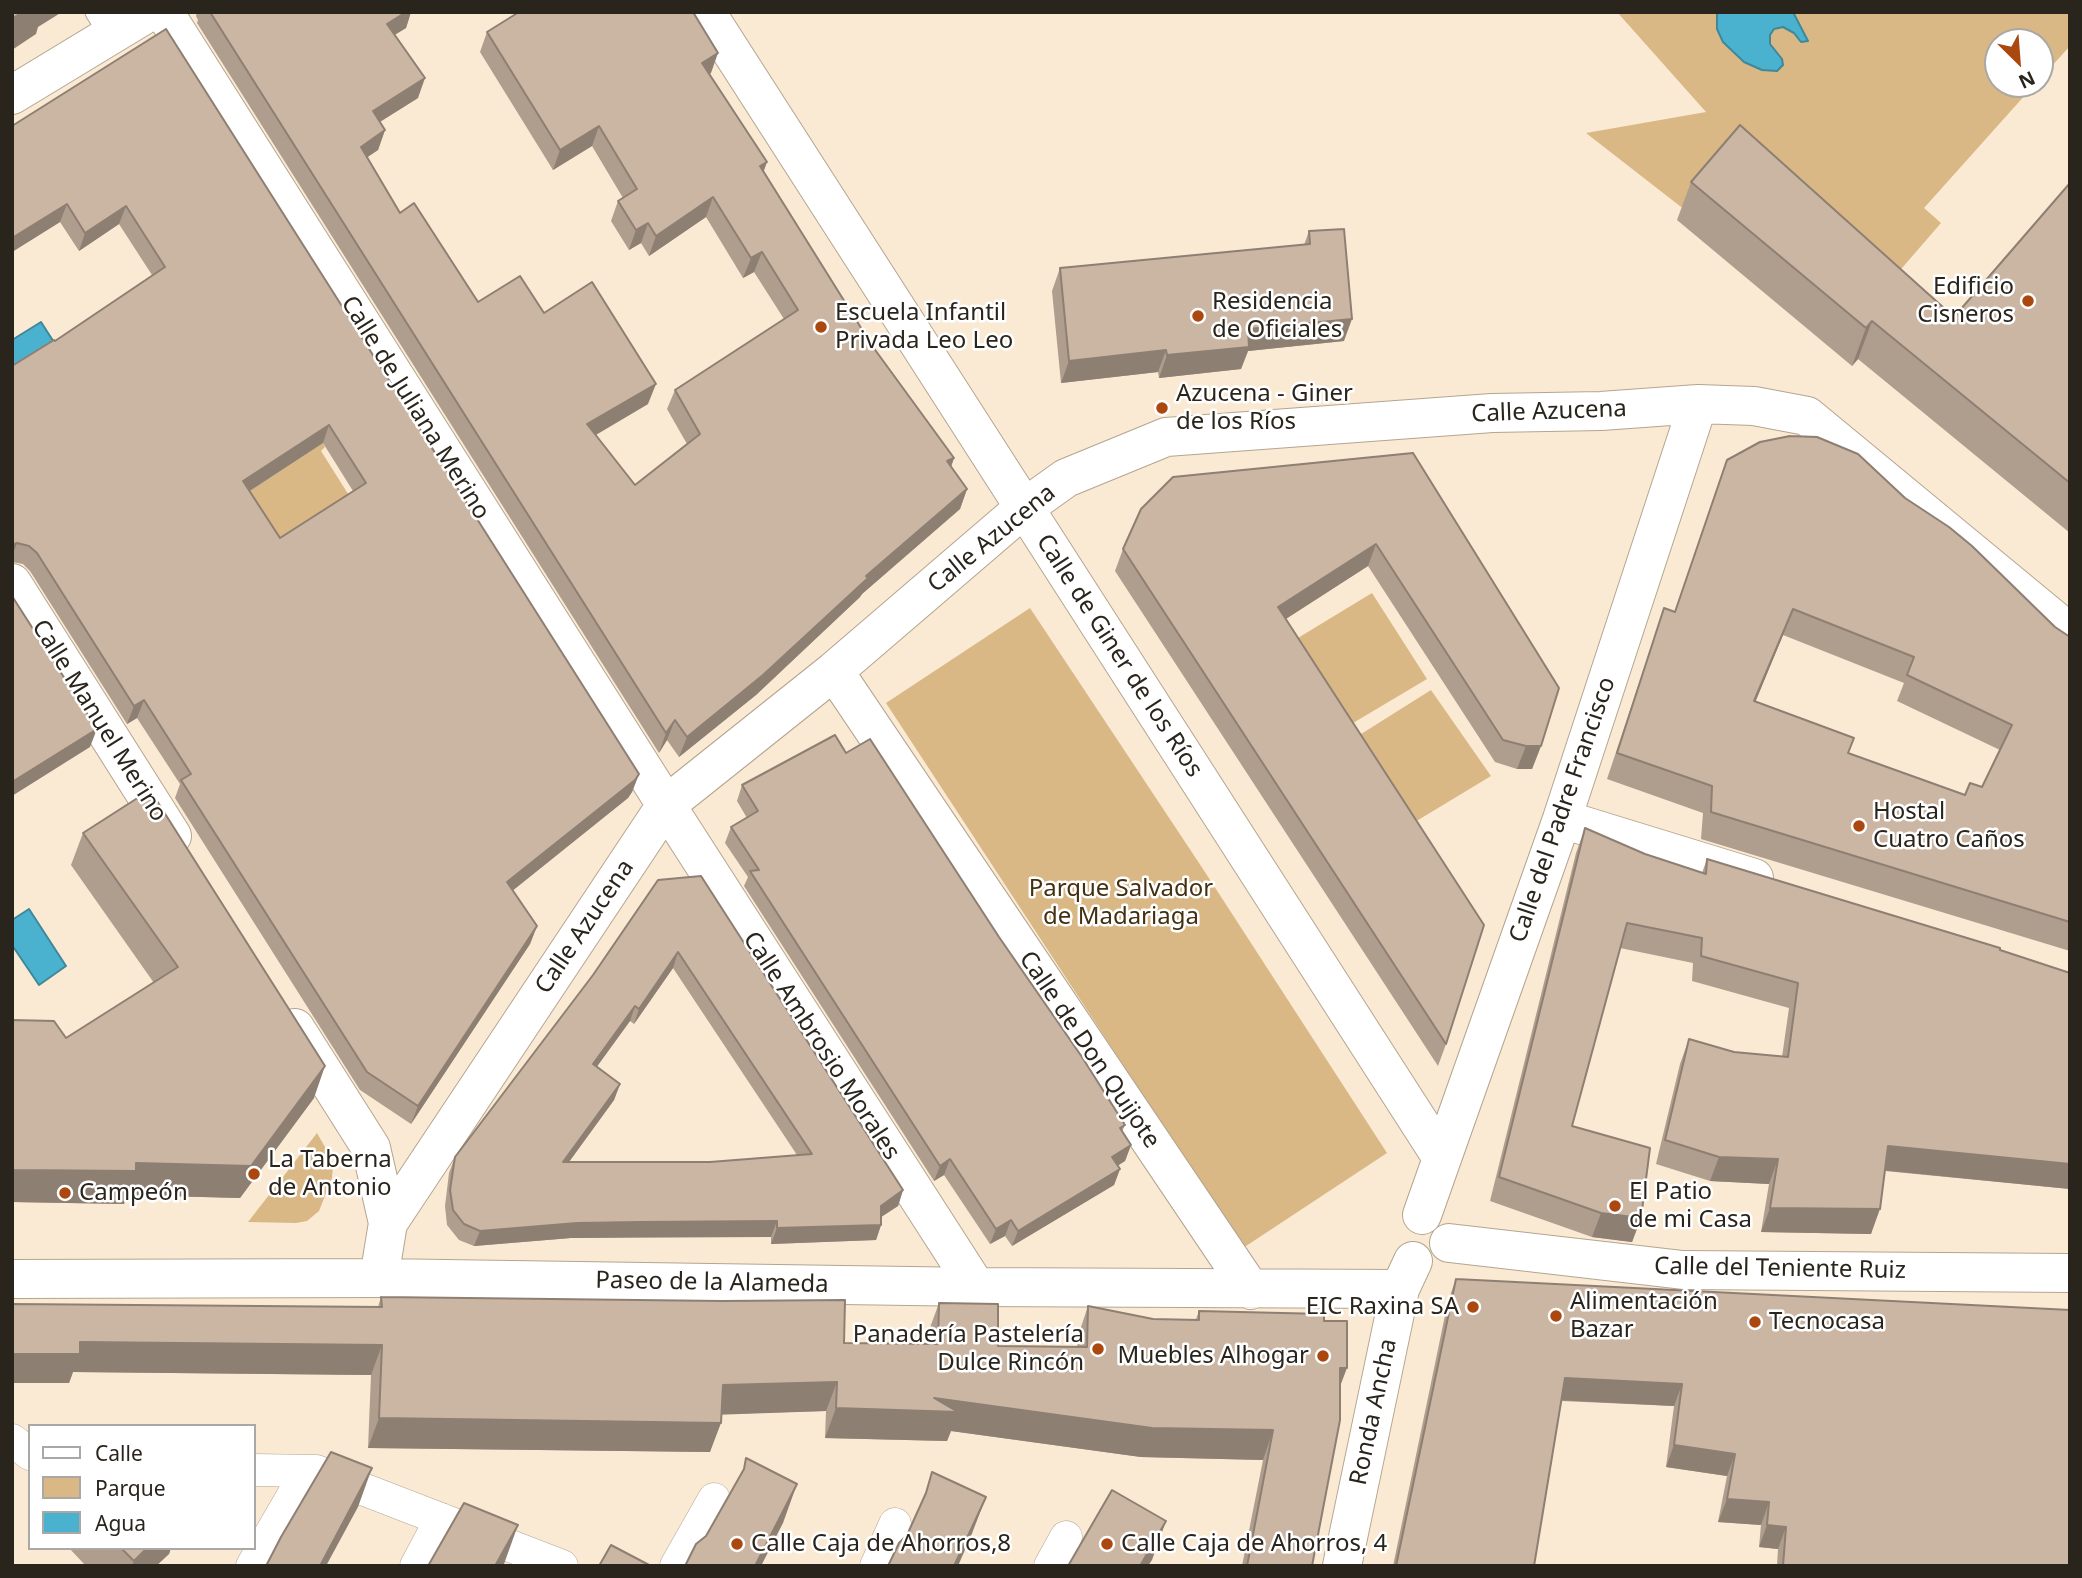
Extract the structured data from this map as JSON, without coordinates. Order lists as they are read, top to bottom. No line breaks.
{"streets":{"street":["Calle de Juliana Merino","Calle Azucena","Calle de Giner de los Ríos","Calle Manuel Merino","Calle del Padre Francisco","Calle Ambrosio Morales","Calle de Don Quijote","Calle del Teniente Ruiz","Paseo de la Alameda","Ronda Ancha"]},"crossings":[["Calle de Juliana Merino","Calle Azucena"],["Calle de Juliana Merino","Calle Ambrosio Morales"],["Calle Azucena","Calle de Giner de los Ríos"],["Calle Azucena","Calle del Padre Francisco"],["Calle Azucena","Calle Ambrosio Morales"],["Calle Azucena","Calle de Don Quijote"],["Calle Azucena","Paseo de la Alameda"],["Calle de Giner de los Ríos","Calle del Padre Francisco"],["Calle Ambrosio Morales","Paseo de la Alameda"],["Calle de Don Quijote","Paseo de la Alameda"],["Calle del Teniente Ruiz","Paseo de la Alameda"],["Paseo de la Alameda","Ronda Ancha"]],"parks":["Parque Salvador de Madariaga"],"places":["Edificio Cisneros","Residencia de Oficiales","Escuela Infantil Privada Leo Leo","Azucena - Giner de los Ríos","Hostal Cuatro Caños","La Taberna de Antonio","Campeón","El Patio de mi Casa","EIC Raxina SA","Alimentación Bazar","Tecnocasa","Panadería Pastelería Dulce Rincón","Muebles Alhogar","Calle Caja de Ahorros,8","Calle Caja de Ahorros, 4"],"legend":["Calle","Parque","Agua"],"north":"bottom right"}
